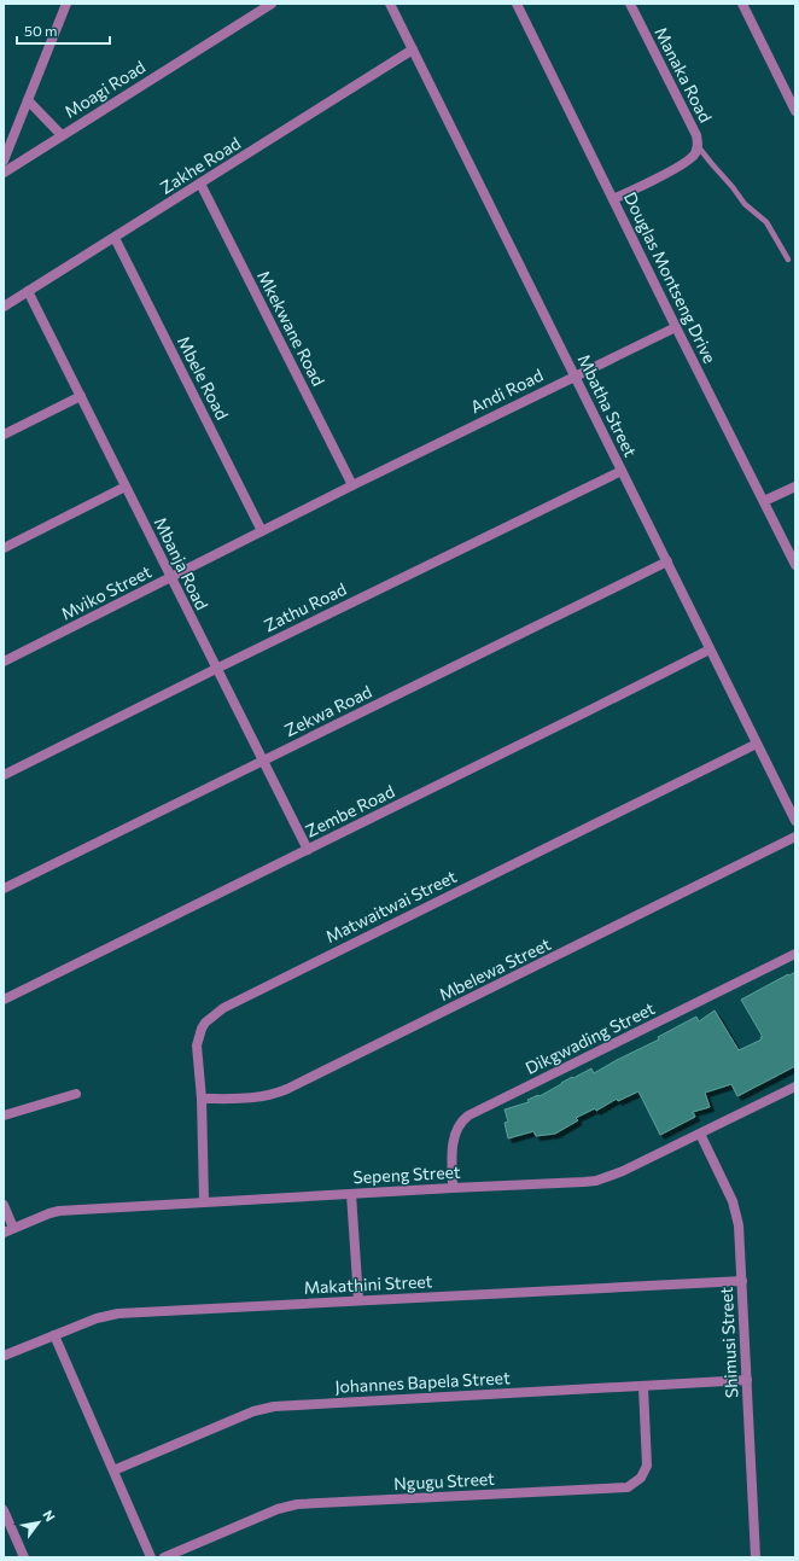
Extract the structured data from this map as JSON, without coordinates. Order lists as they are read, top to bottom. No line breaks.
{"streets":{"street":["Manaka Road","Moagi Road","Zakhe Road","Douglas Montseng Drive","Mkekwane Road","Mbele Road","Andi Road","Mbatha Street","Mbanja Road","Mviko Street","Zathu Road","Zekwa Road","Zembe Road","Matwaitwai Street","Mbelewa Street","Dikgwading Street","Sepeng Street","Makathini Street","Shimusi Street","Johannes Bapela Street","Ngugu Street"]},"crossings":[["Manaka Road","Douglas Montseng Drive"],["Zakhe Road","Mkekwane Road"],["Zakhe Road","Mbele Road"],["Zakhe Road","Mbatha Street"],["Zakhe Road","Mbanja Road"],["Douglas Montseng Drive","Andi Road"],["Mkekwane Road","Andi Road"],["Mkekwane Road","Mviko Street"],["Mbele Road","Mviko Street"],["Andi Road","Mbatha Street"],["Andi Road","Mviko Street"],["Mbatha Street","Zathu Road"],["Mbatha Street","Zekwa Road"],["Mbatha Street","Zembe Road"],["Mbatha Street","Matwaitwai Street"],["Mbanja Road","Mviko Street"],["Mbanja Road","Zathu Road"],["Mbanja Road","Zekwa Road"],["Mbanja Road","Zembe Road"],["Matwaitwai Street","Mbelewa Street"],["Matwaitwai Street","Sepeng Street"],["Dikgwading Street","Sepeng Street"],["Sepeng Street","Shimusi Street"],["Makathini Street","Shimusi Street"],["Shimusi Street","Johannes Bapela Street"],["Johannes Bapela Street","Ngugu Street"]],"scale_bar":"50 m","north":"top right"}
